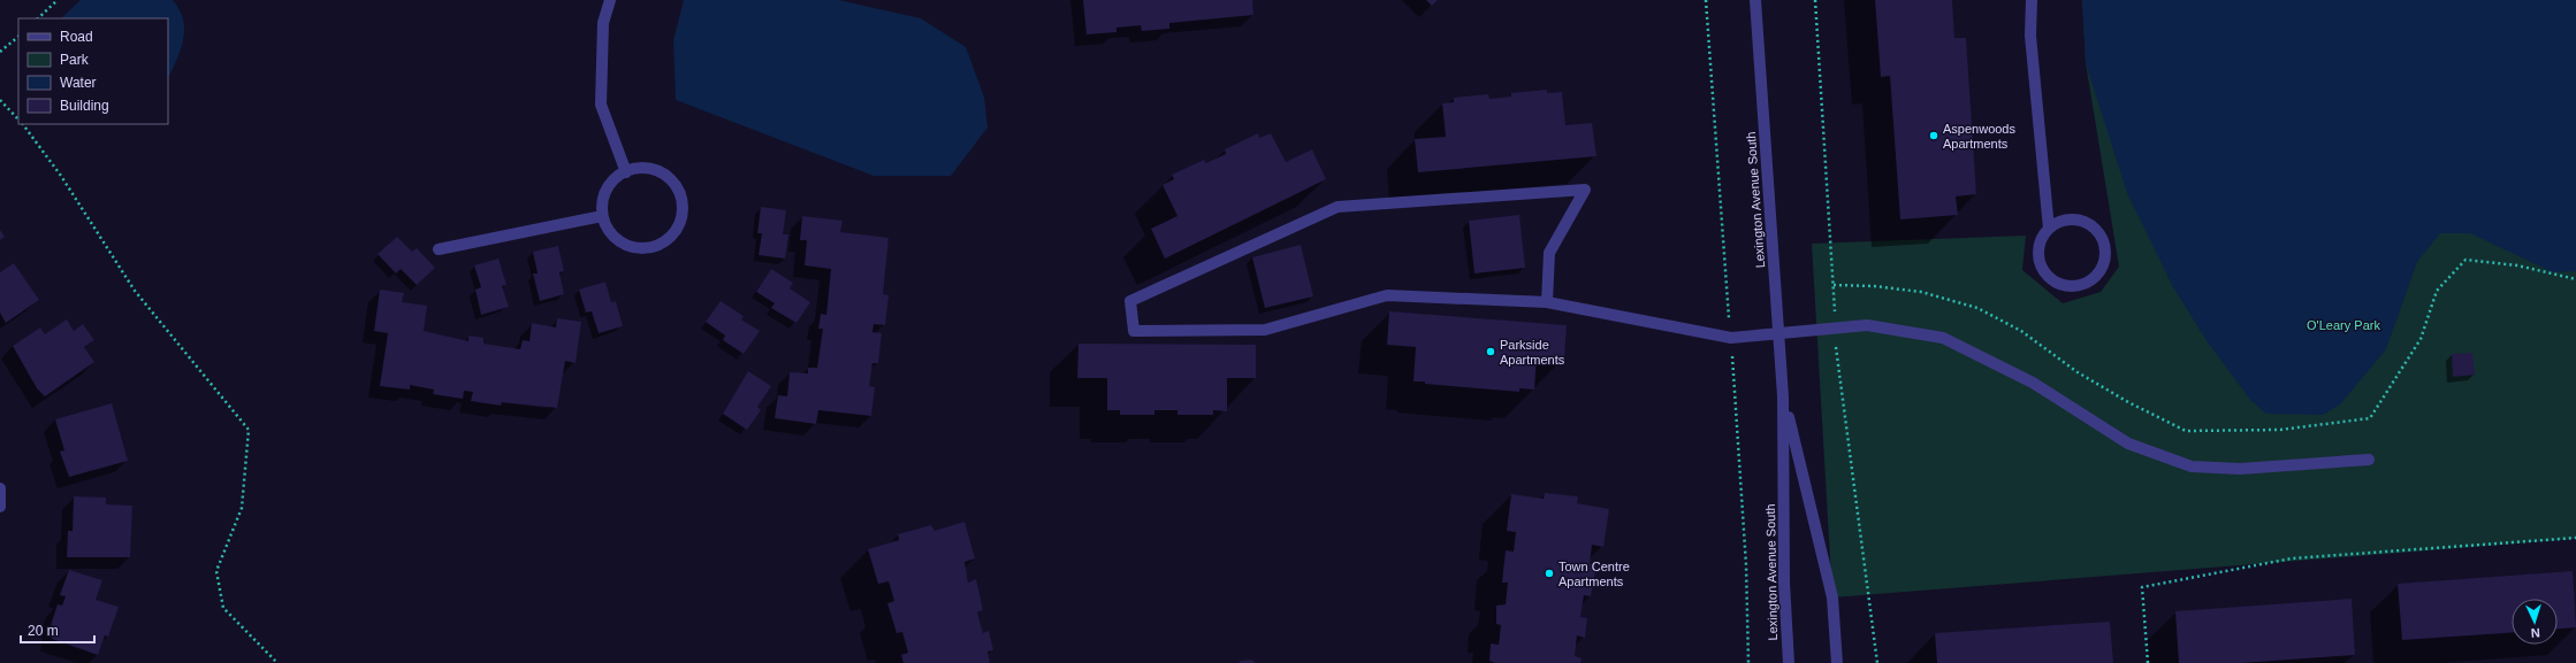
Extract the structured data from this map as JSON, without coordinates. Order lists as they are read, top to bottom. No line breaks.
{"streets":{"street":["Lexington Avenue South"]},"parks":["O'Leary Park"],"places":["Aspenwoods Apartments","Parkside Apartments","Town Centre Apartments"],"legend":["Road","Park","Water","Building"],"scale_bar":"20 m","north":"bottom"}
